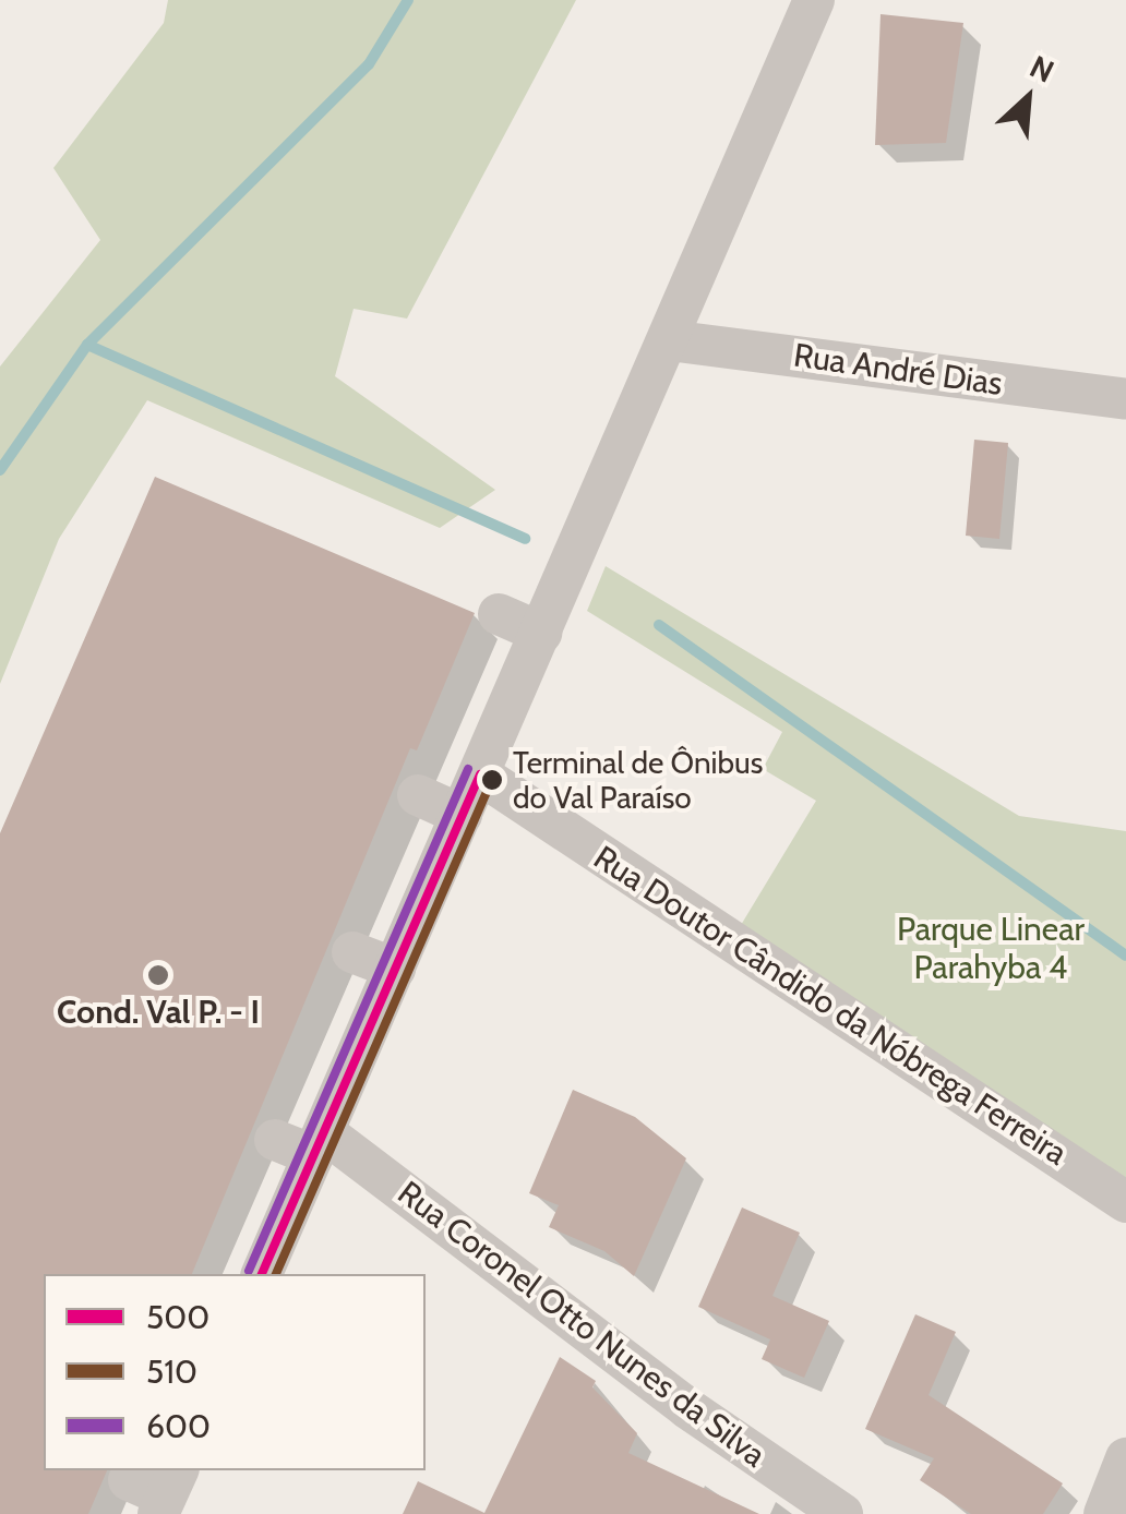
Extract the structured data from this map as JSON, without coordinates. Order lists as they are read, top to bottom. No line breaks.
{"streets":{"street":["Rua André Dias","Rua Doutor Cândido da Nóbrega Ferreira","Rua Coronel Otto Nunes da Silva"]},"parks":["Parque Linear Parahyba 4"],"places":["Terminal de Ônibus do Val Paraíso","Cond. Val P. - I"],"lines":["transit line 600","transit line 500","transit line 510"],"legend":["500","510","600"],"north":"top right"}
